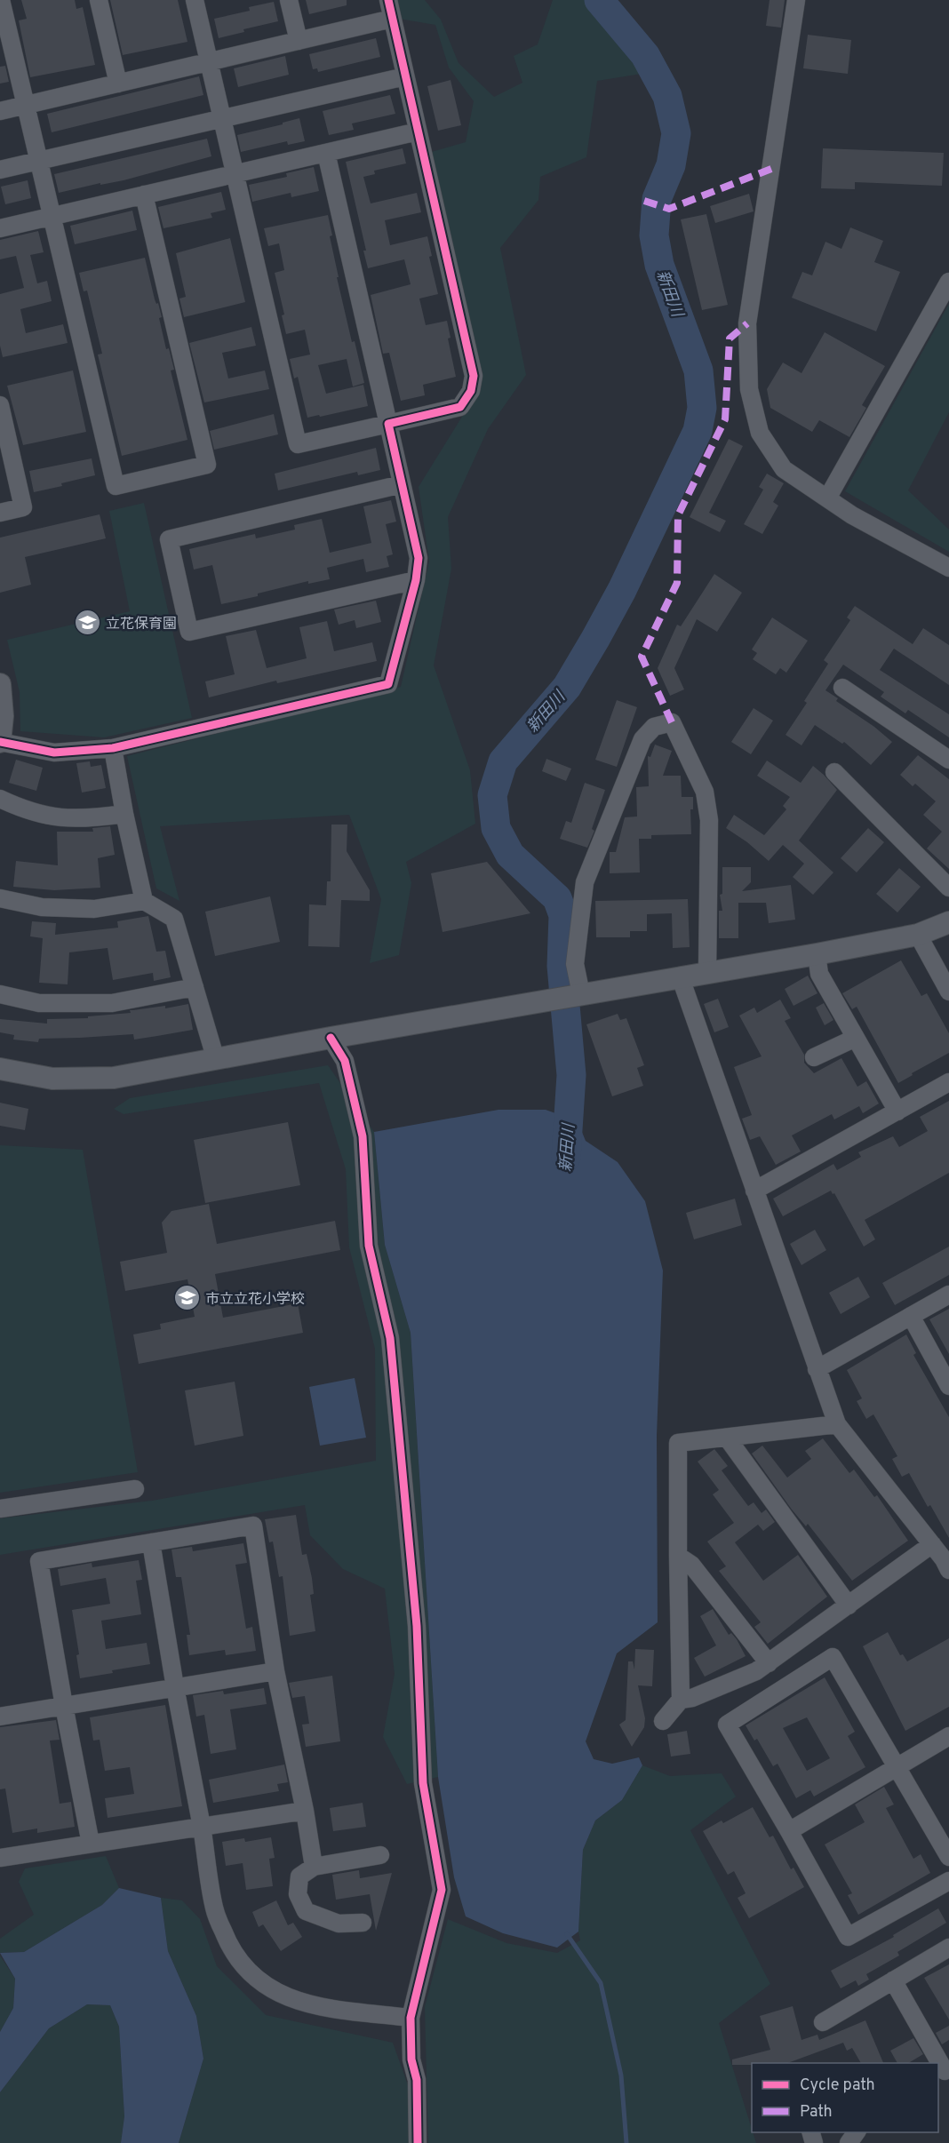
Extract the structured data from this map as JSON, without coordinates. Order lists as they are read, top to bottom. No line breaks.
{"water":["新田川"],"places":{"school or university":["立花保育園","市立立花小学校"]},"legend":["Cycle path","Path"]}
